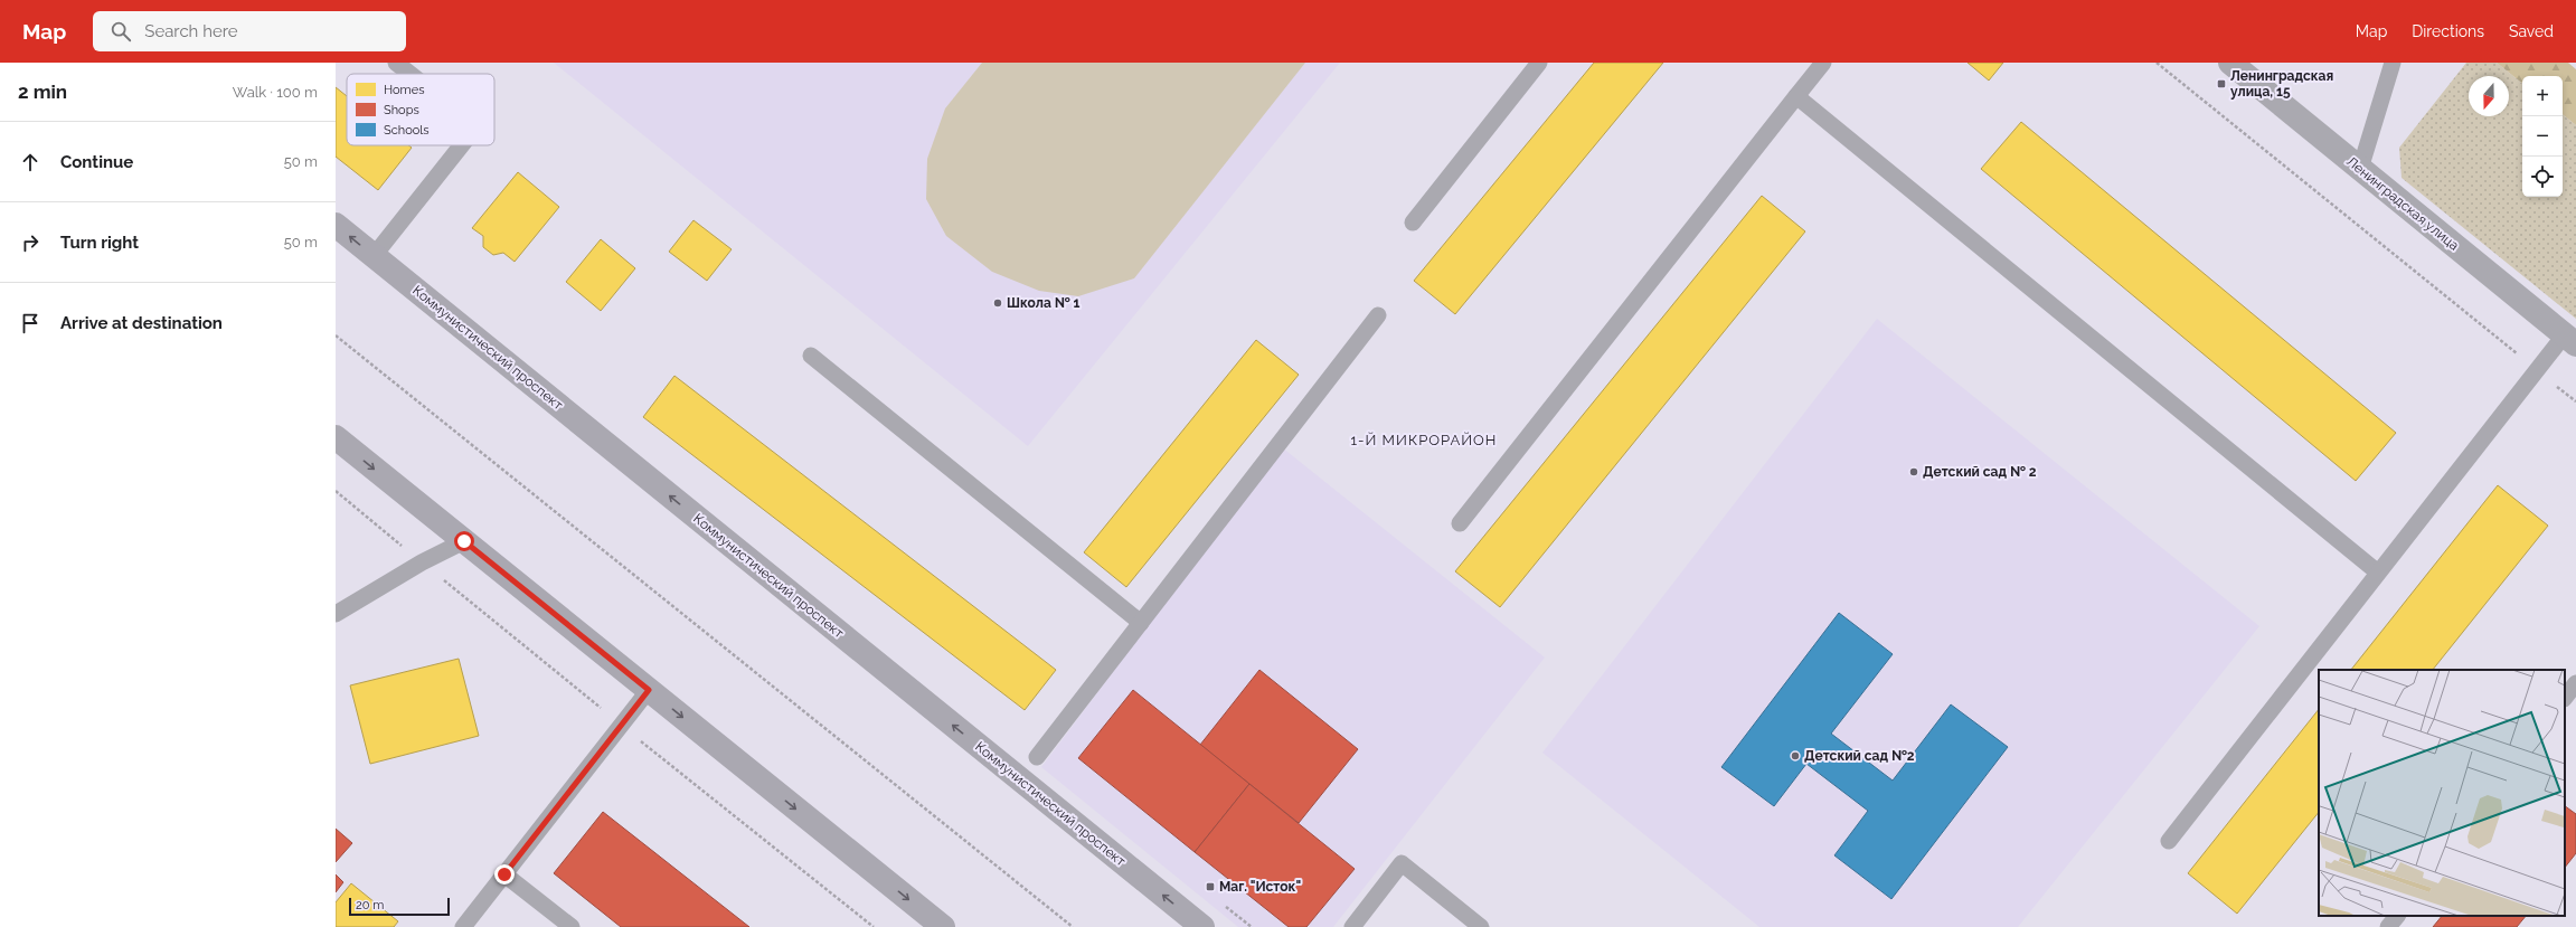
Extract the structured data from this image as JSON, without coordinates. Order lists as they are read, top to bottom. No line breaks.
{"streets":{"main road":["Коммунистический проспект"],"street":["Ленинградская улица"]},"districts":["1-Й МИКРОРАЙОН"],"places":{"transit":["Ленинградская улица, 15","Маг. \"Исток\""],"other":["Школа № 1","Детский сад № 2","Детский сад №2"]},"legend":["Homes","Shops","Schools"],"scale_bar":"20 m","north":"bottom","page":{"header":"Map","search":"Search here","nav":["Map","Directions","Saved"],"heading":["2 min","Walk · 100 m"],"map_buttons":["+","−"],"list":[["Continue","50 m"],["Turn right","50 m"],"Arrive at destination"],"scale":"20 m"}}
